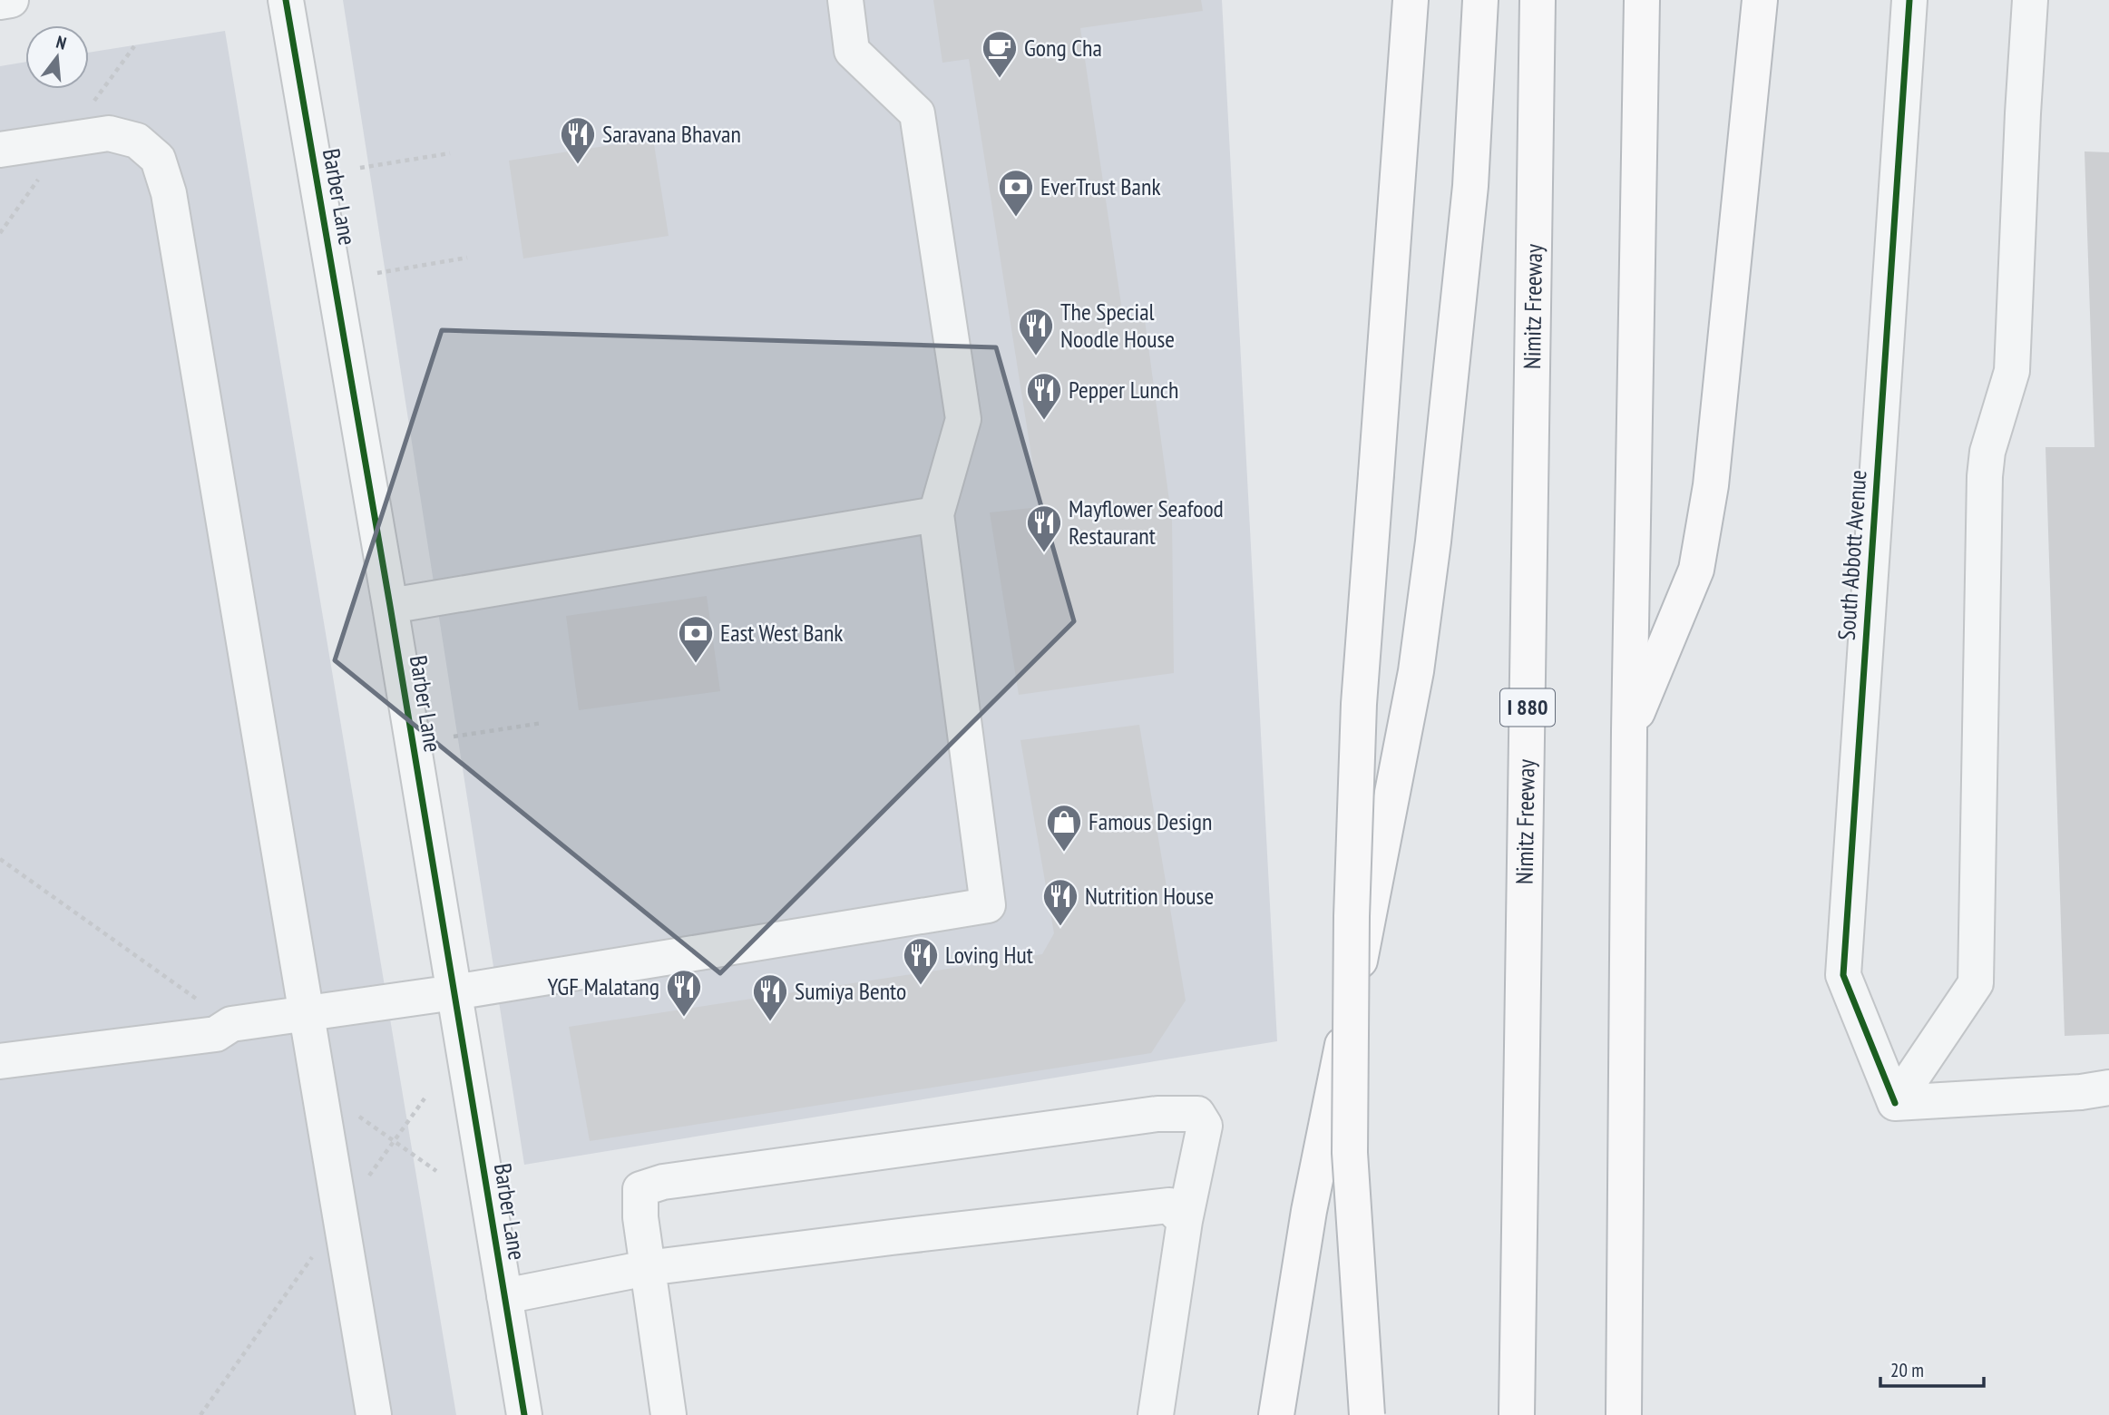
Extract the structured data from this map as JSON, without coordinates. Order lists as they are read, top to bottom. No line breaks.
{"streets":{"highway":["Nimitz Freeway","I 880"],"street":["Barber Lane","South Abbott Avenue"]},"places":{"cafe":["Gong Cha"],"restaurant":["Saravana Bhavan","The Special Noodle House","Pepper Lunch","Mayflower Seafood Restaurant","Nutrition House","Loving Hut","YGF Malatang","Sumiya Bento"],"bank":["EverTrust Bank","East West Bank"],"shop":["Famous Design"]},"scale_bar":"20 m","north":"top"}
